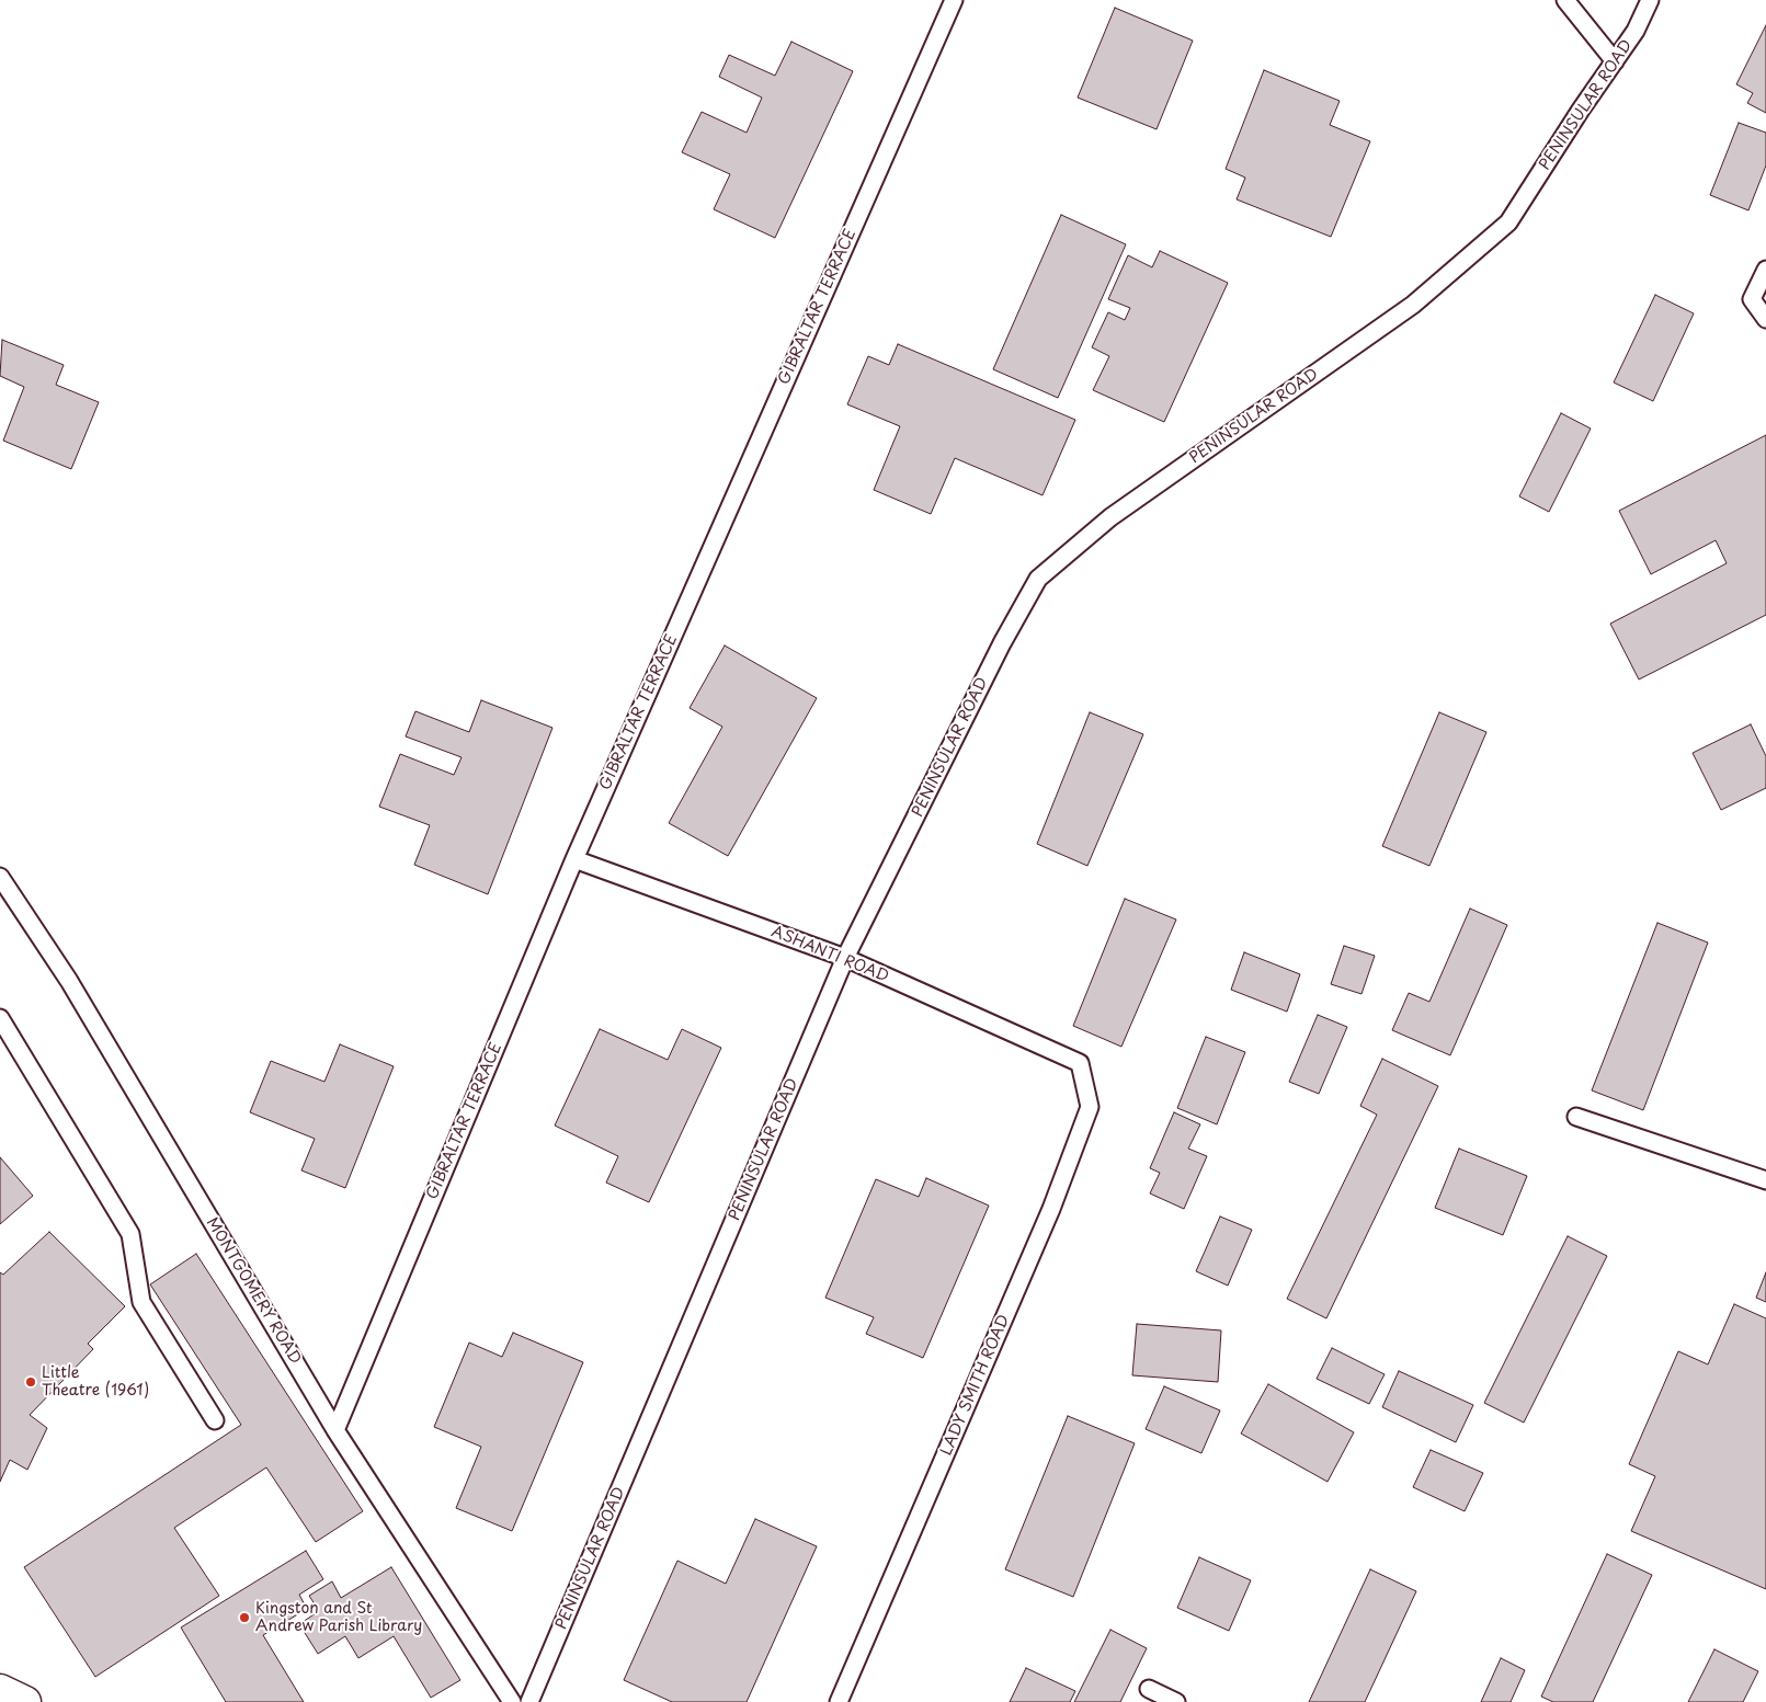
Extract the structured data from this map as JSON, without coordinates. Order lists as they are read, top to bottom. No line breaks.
{"streets":{"lane":["PENINSULAR ROAD","GIBRALTAR TERRACE","ASHANTI ROAD","MONTGOMERY ROAD","LADY SMITH ROAD"]},"crossings":[["PENINSULAR ROAD","ASHANTI ROAD"],["GIBRALTAR TERRACE","ASHANTI ROAD"],["GIBRALTAR TERRACE","MONTGOMERY ROAD"],["ASHANTI ROAD","LADY SMITH ROAD"]],"places":["Little Theatre (1961)","Kingston and St Andrew Parish Library"]}
